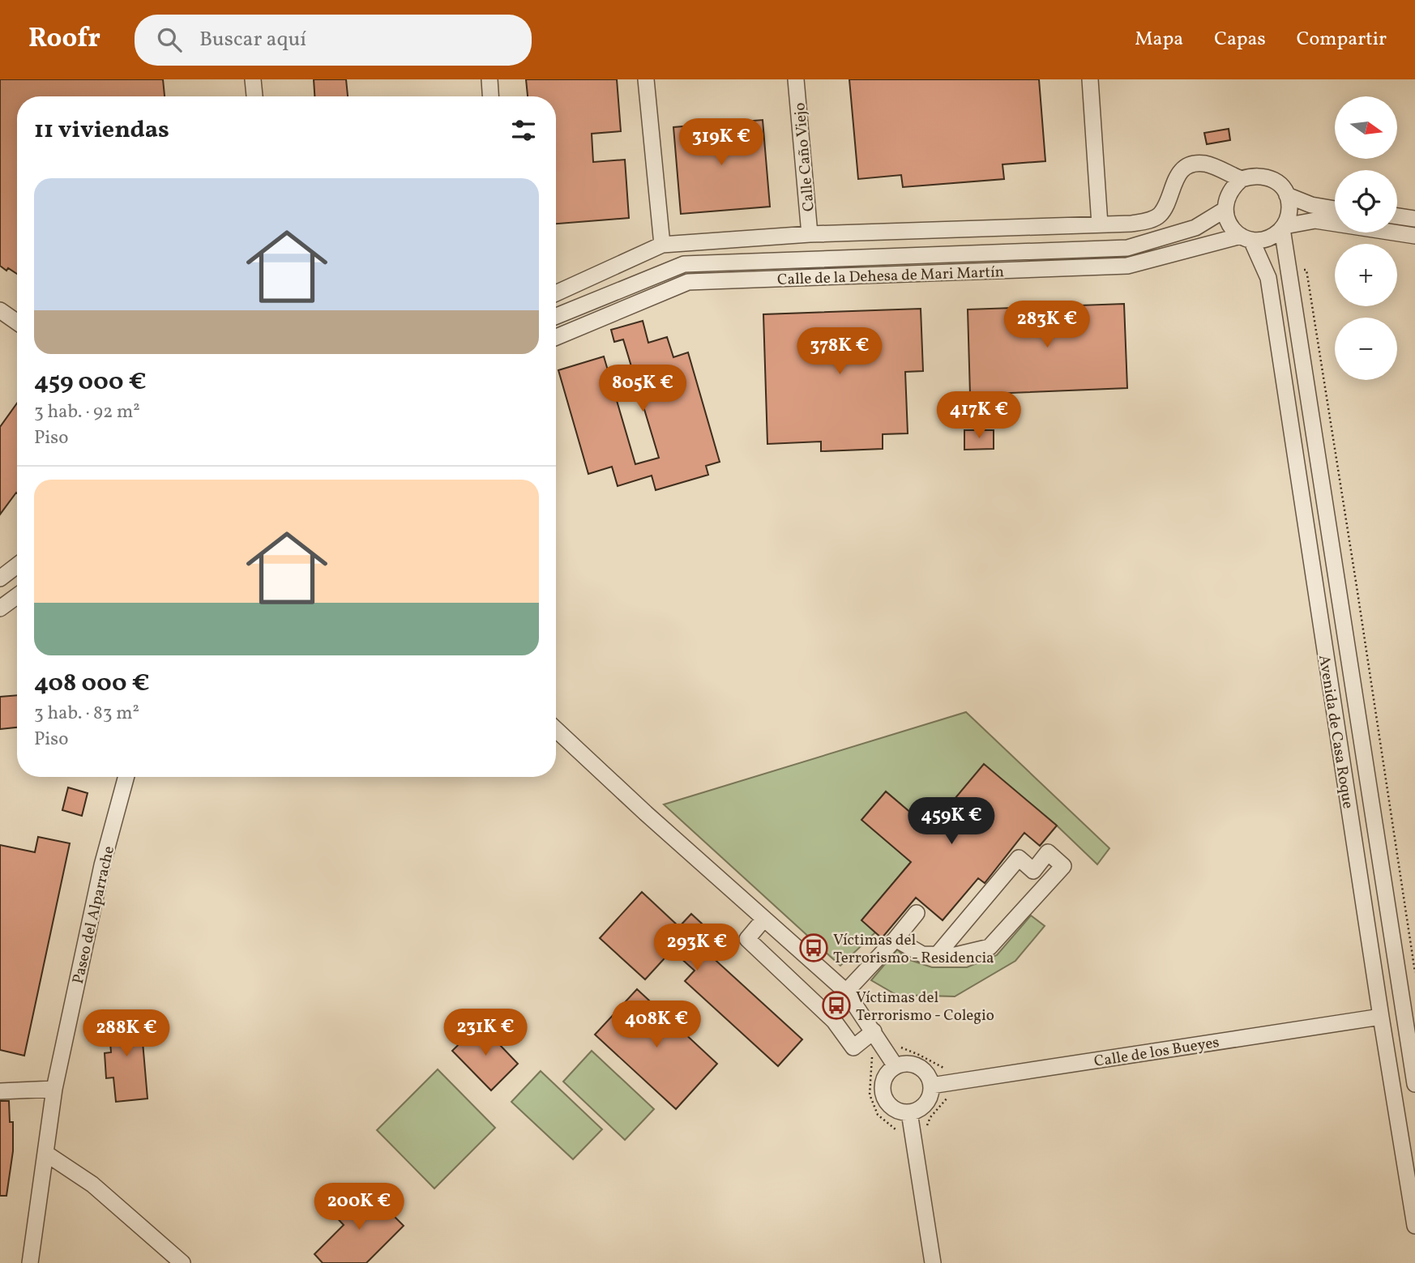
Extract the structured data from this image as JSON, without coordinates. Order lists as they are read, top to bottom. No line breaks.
{"streets":{"street":["Calle Caño Viejo","Calle de la Dehesa de Mari Martín","Avenida de Casa Roque","Paseo del Alparrache","Calle de los Bueyes"]},"crossings":[["Calle de la Dehesa de Mari Martín","Avenida de Casa Roque"],["Avenida de Casa Roque","Calle de los Bueyes"]],"places":{"bus stop":["Víctimas del Terrorismo - Residencia","Víctimas del Terrorismo - Colegio"]},"north":"right","page":{"header":"Roofr","search":"Buscar aquí","nav":["Mapa","Capas","Compartir"],"map_buttons":["+","−"],"heading":"11 viviendas","price":["319K €","283K €","378K €","805K €","417K €","459K €","293K €","408K €","231K €","288K €","200K €"],"list":[{"name":"459 000 €","note":"3 hab. · 92 m² · Piso"},{"name":"408 000 €","note":"3 hab. · 83 m² · Piso"}]}}
